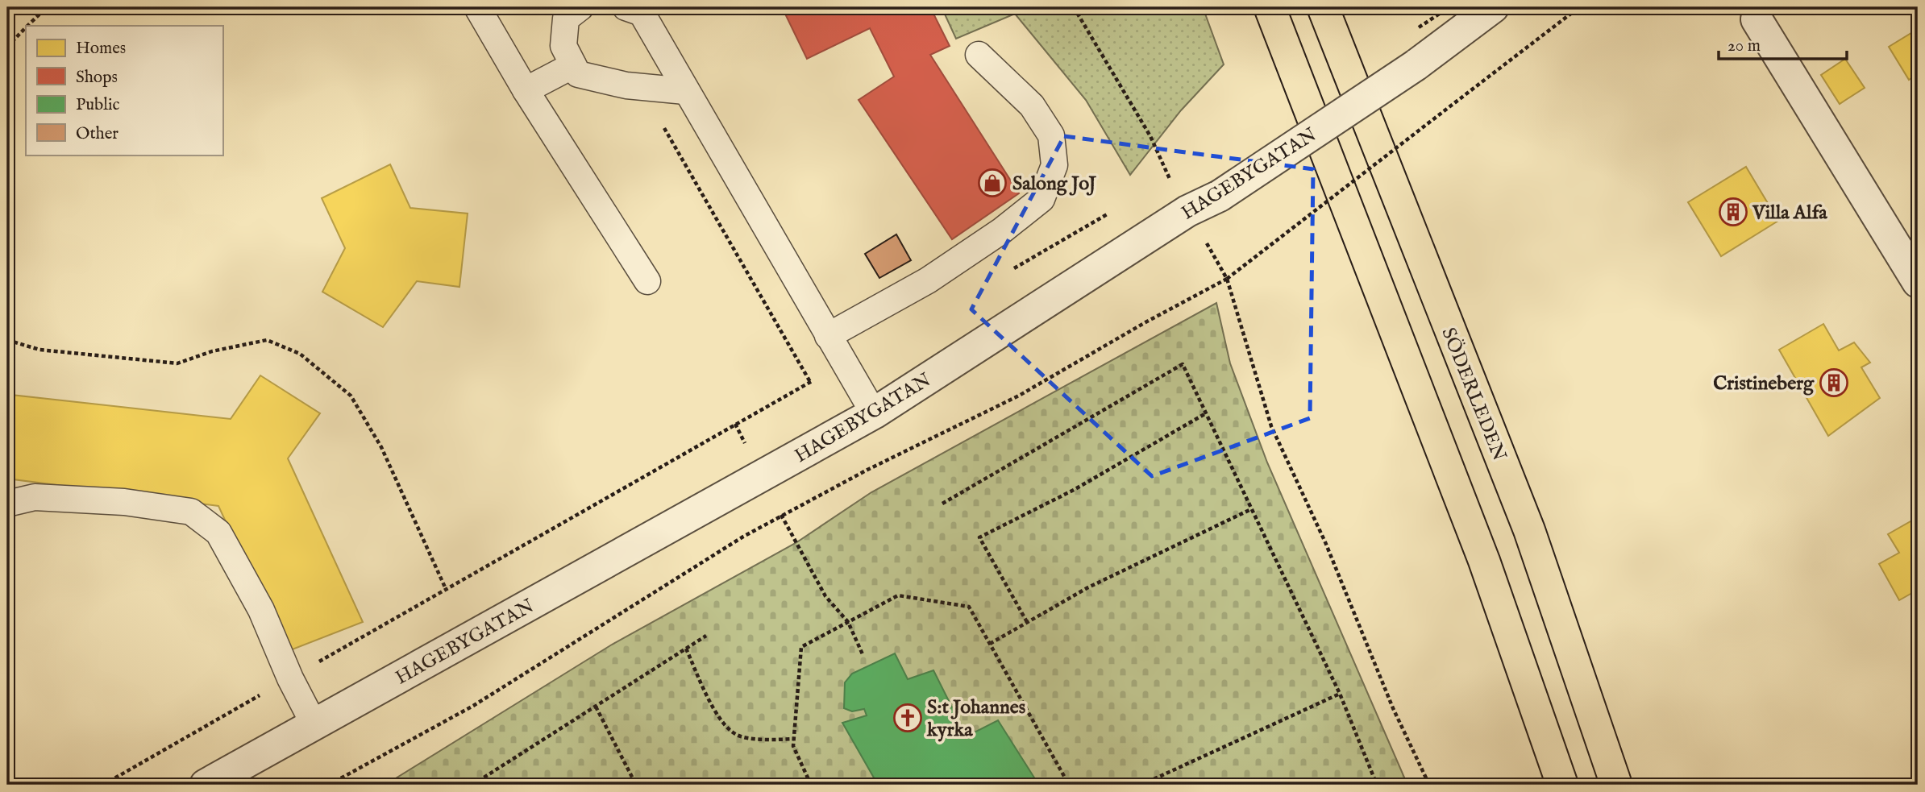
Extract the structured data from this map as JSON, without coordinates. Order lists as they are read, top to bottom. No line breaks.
{"streets":{"highway":["SÖDERLEDEN"],"street":["HAGEBYGATAN"]},"places":{"shop":["Salong JoJ"],"building":["Villa Alfa","Cristineberg"],"church":["S:t Johannes kyrka"]},"legend":["Homes","Shops","Public","Other"],"scale_bar":"20 m"}
